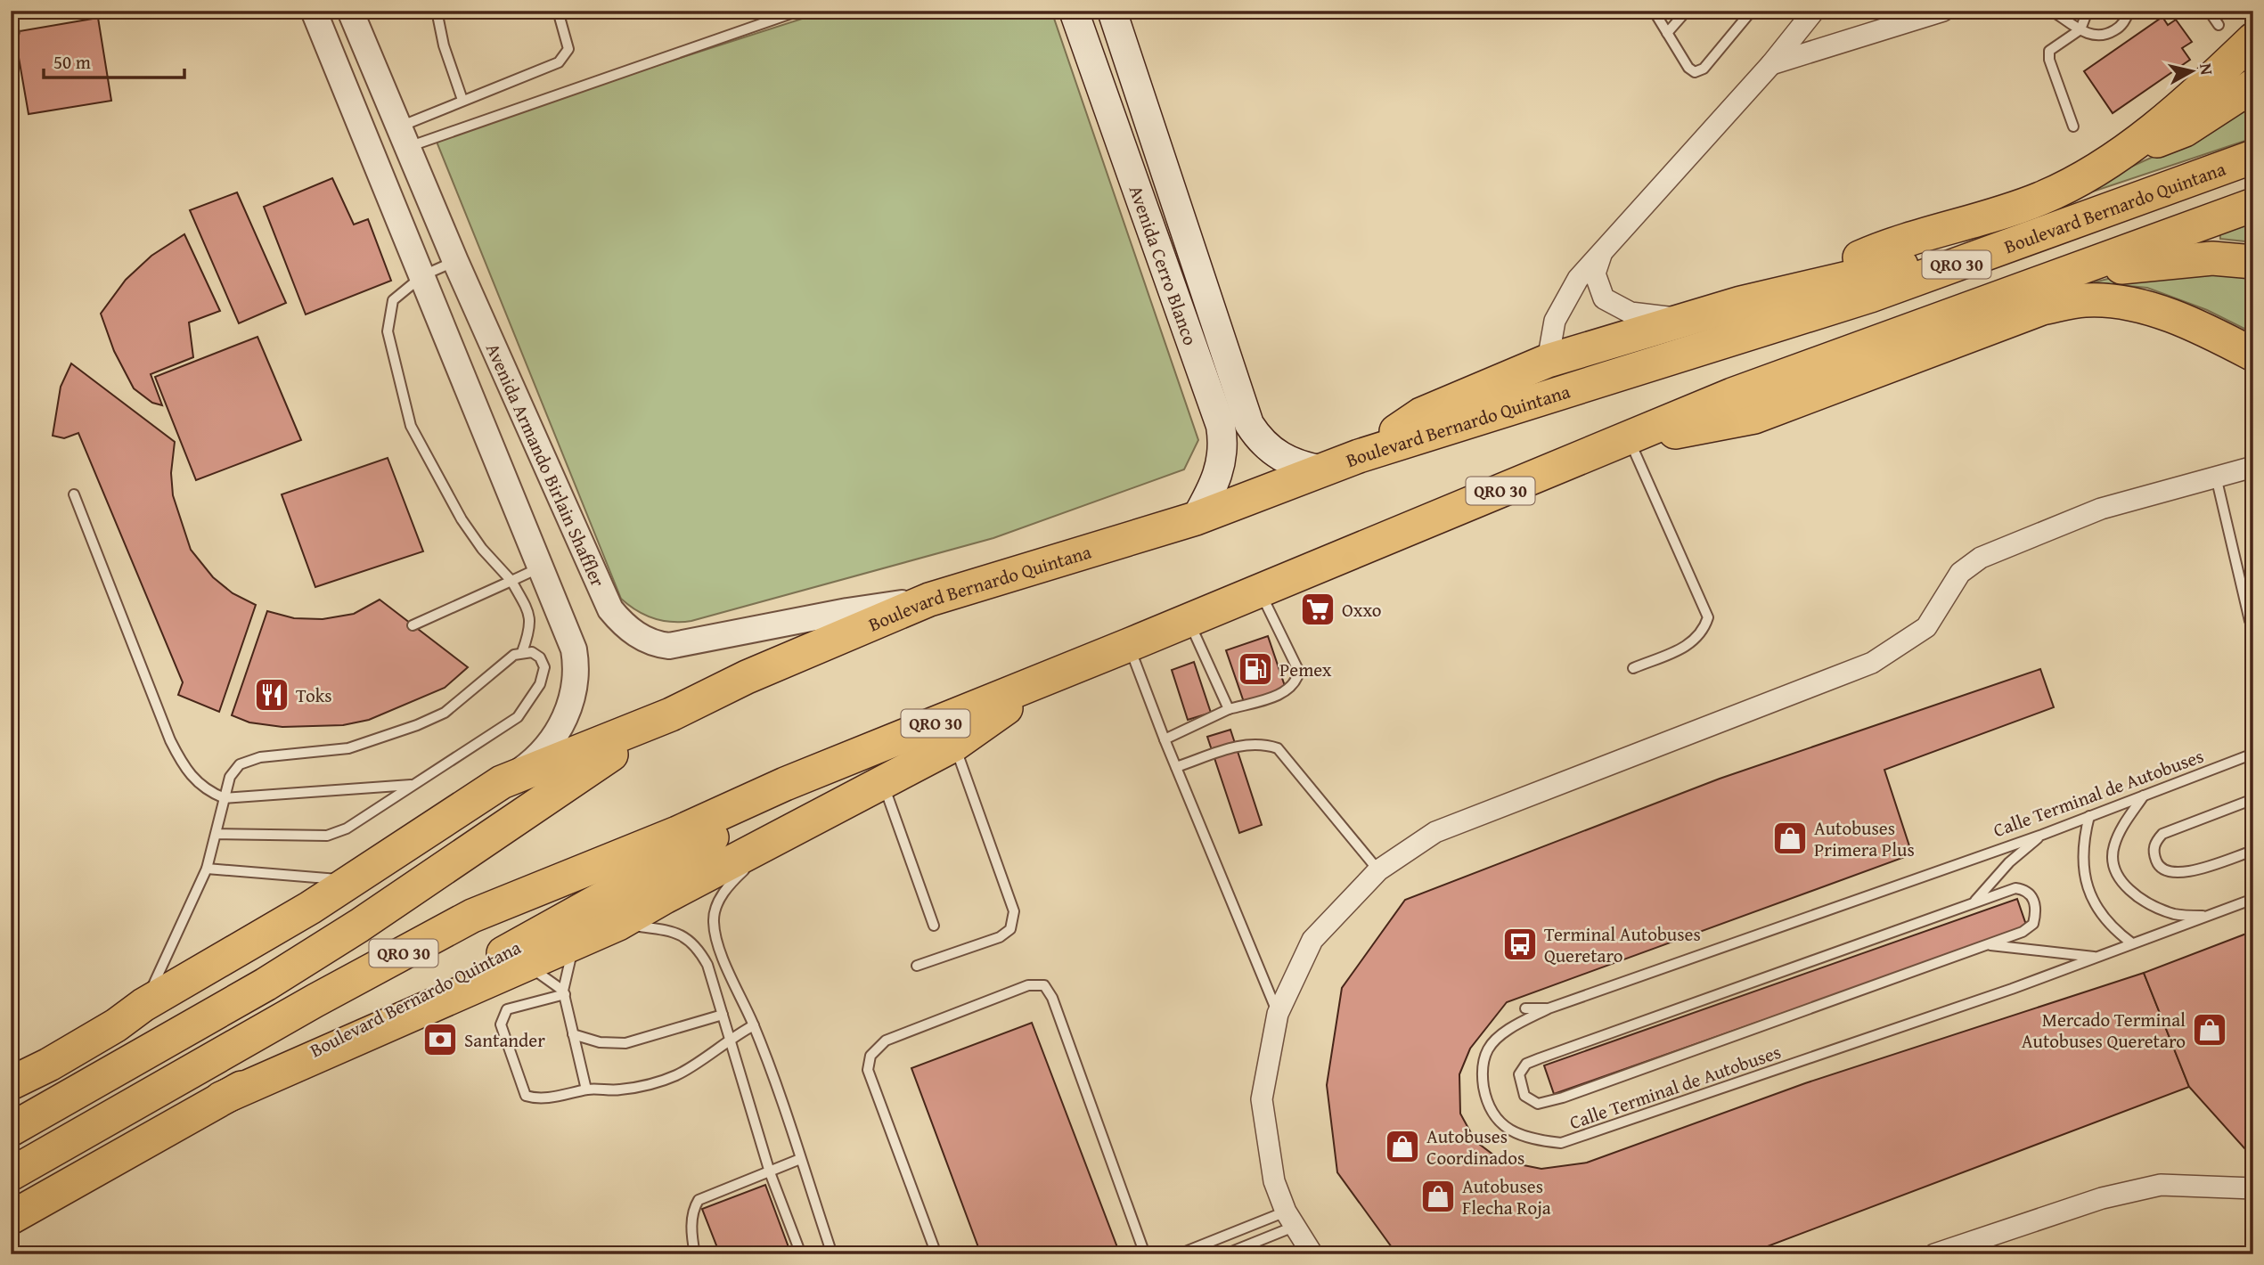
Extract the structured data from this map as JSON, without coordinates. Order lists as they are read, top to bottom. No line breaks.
{"streets":{"highway":["Boulevard Bernardo Quintana","QRO 30"],"main road":["Avenida Cerro Blanco"],"street":["Avenida Armando Birlain Shaffler"],"lane":["Calle Terminal de Autobuses"]},"crossings":[["Boulevard Bernardo Quintana","Avenida Cerro Blanco"],["Boulevard Bernardo Quintana","Avenida Armando Birlain Shaffler"]],"places":{"supermarket":["Oxxo"],"fuel station":["Pemex"],"restaurant":["Toks"],"shop":["Autobuses Primera Plus","Mercado Terminal Autobuses Queretaro","Autobuses Coordinados","Autobuses Flecha Roja"],"bus stop":["Terminal Autobuses Queretaro"],"bank":["Santander"]},"scale_bar":"50 m","north":"right"}
